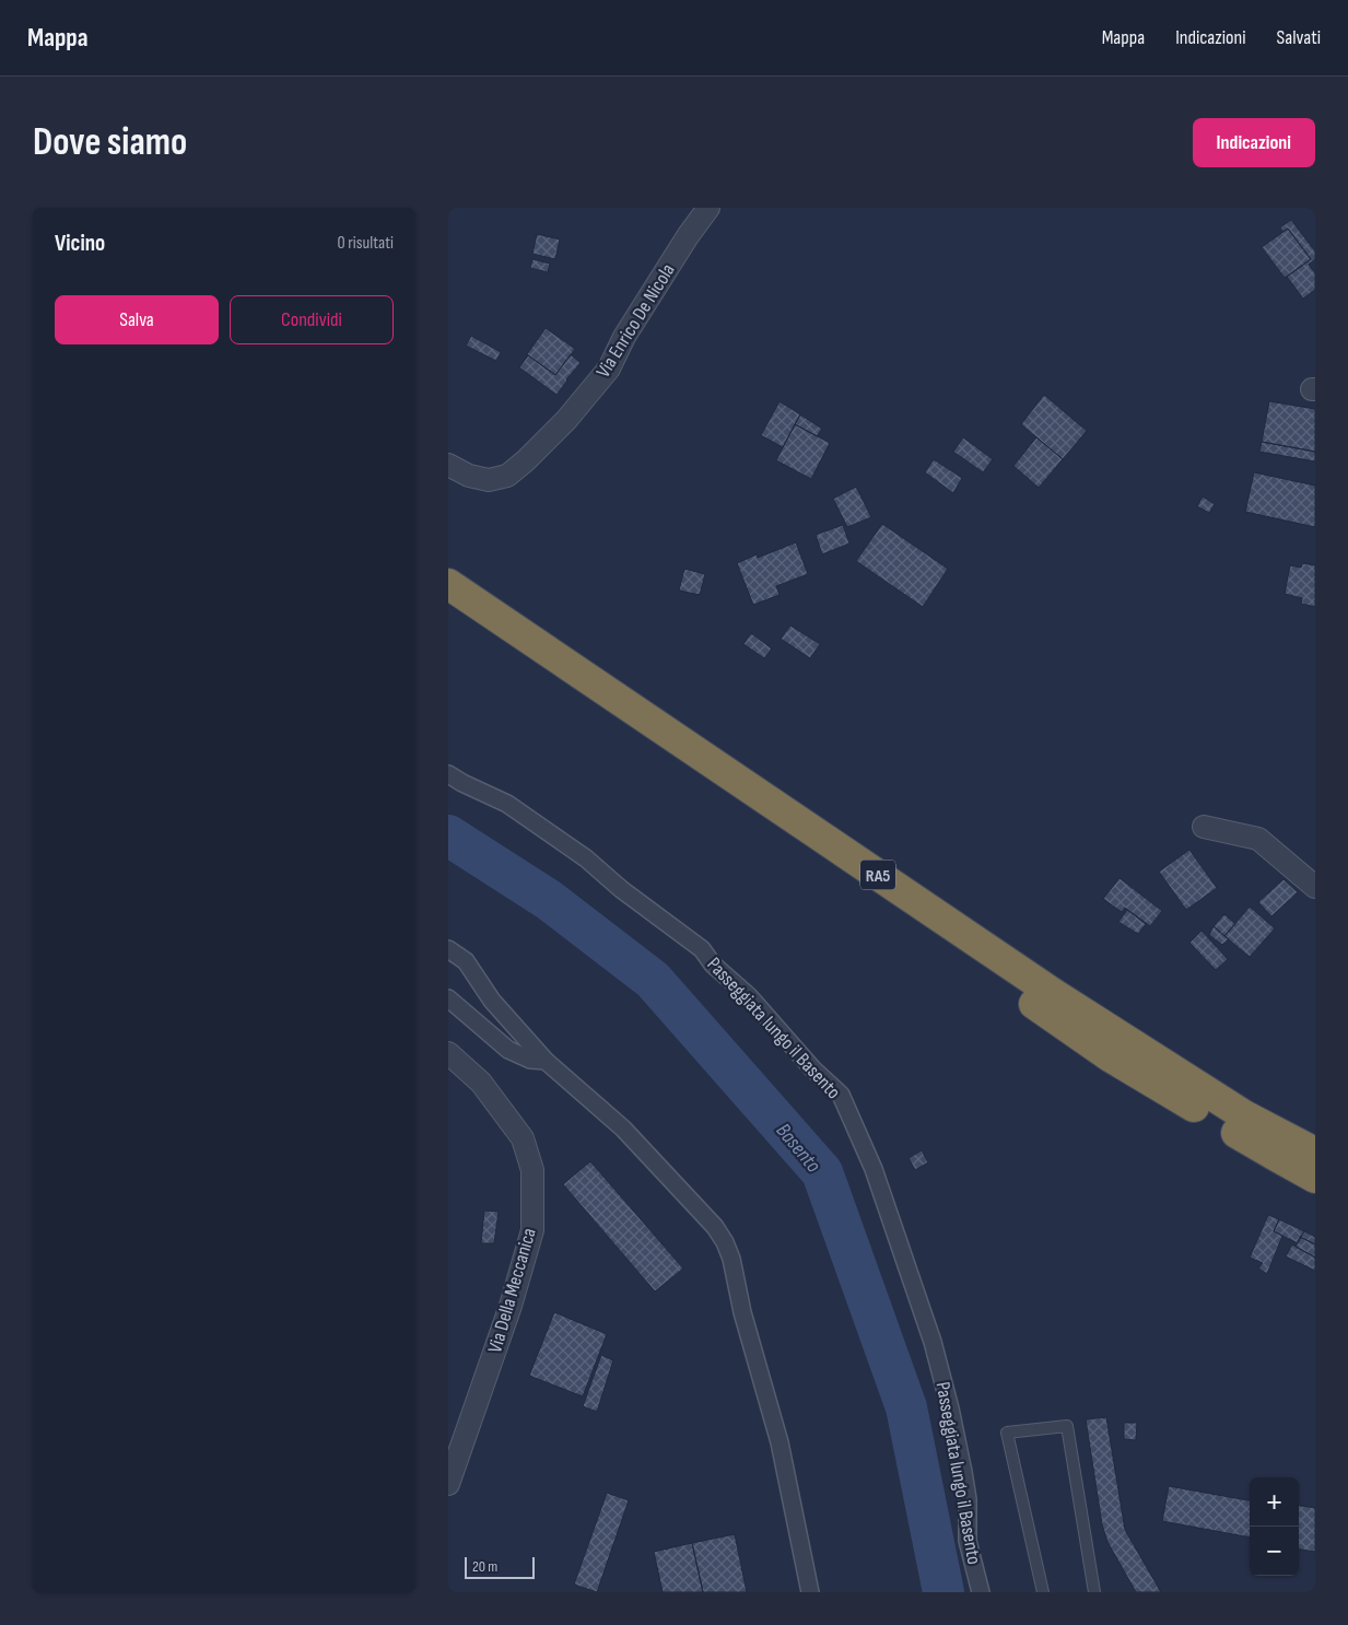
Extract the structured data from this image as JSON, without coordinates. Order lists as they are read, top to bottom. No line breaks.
{"streets":{"highway":["RA5"],"street":["Via Enrico De Nicola","Passeggiata lungo il Basento","Via Della Meccanica"]},"water":["Basento"],"scale_bar":"20 m","page":{"header":"Mappa","nav":["Mappa","Indicazioni","Salvati"],"buttons":["Indicazioni",["Salva","Condividi"]],"title":"Dove siamo","heading":["Vicino","0 risultati"],"map_buttons":["+","−"],"scale":"20 m"}}
